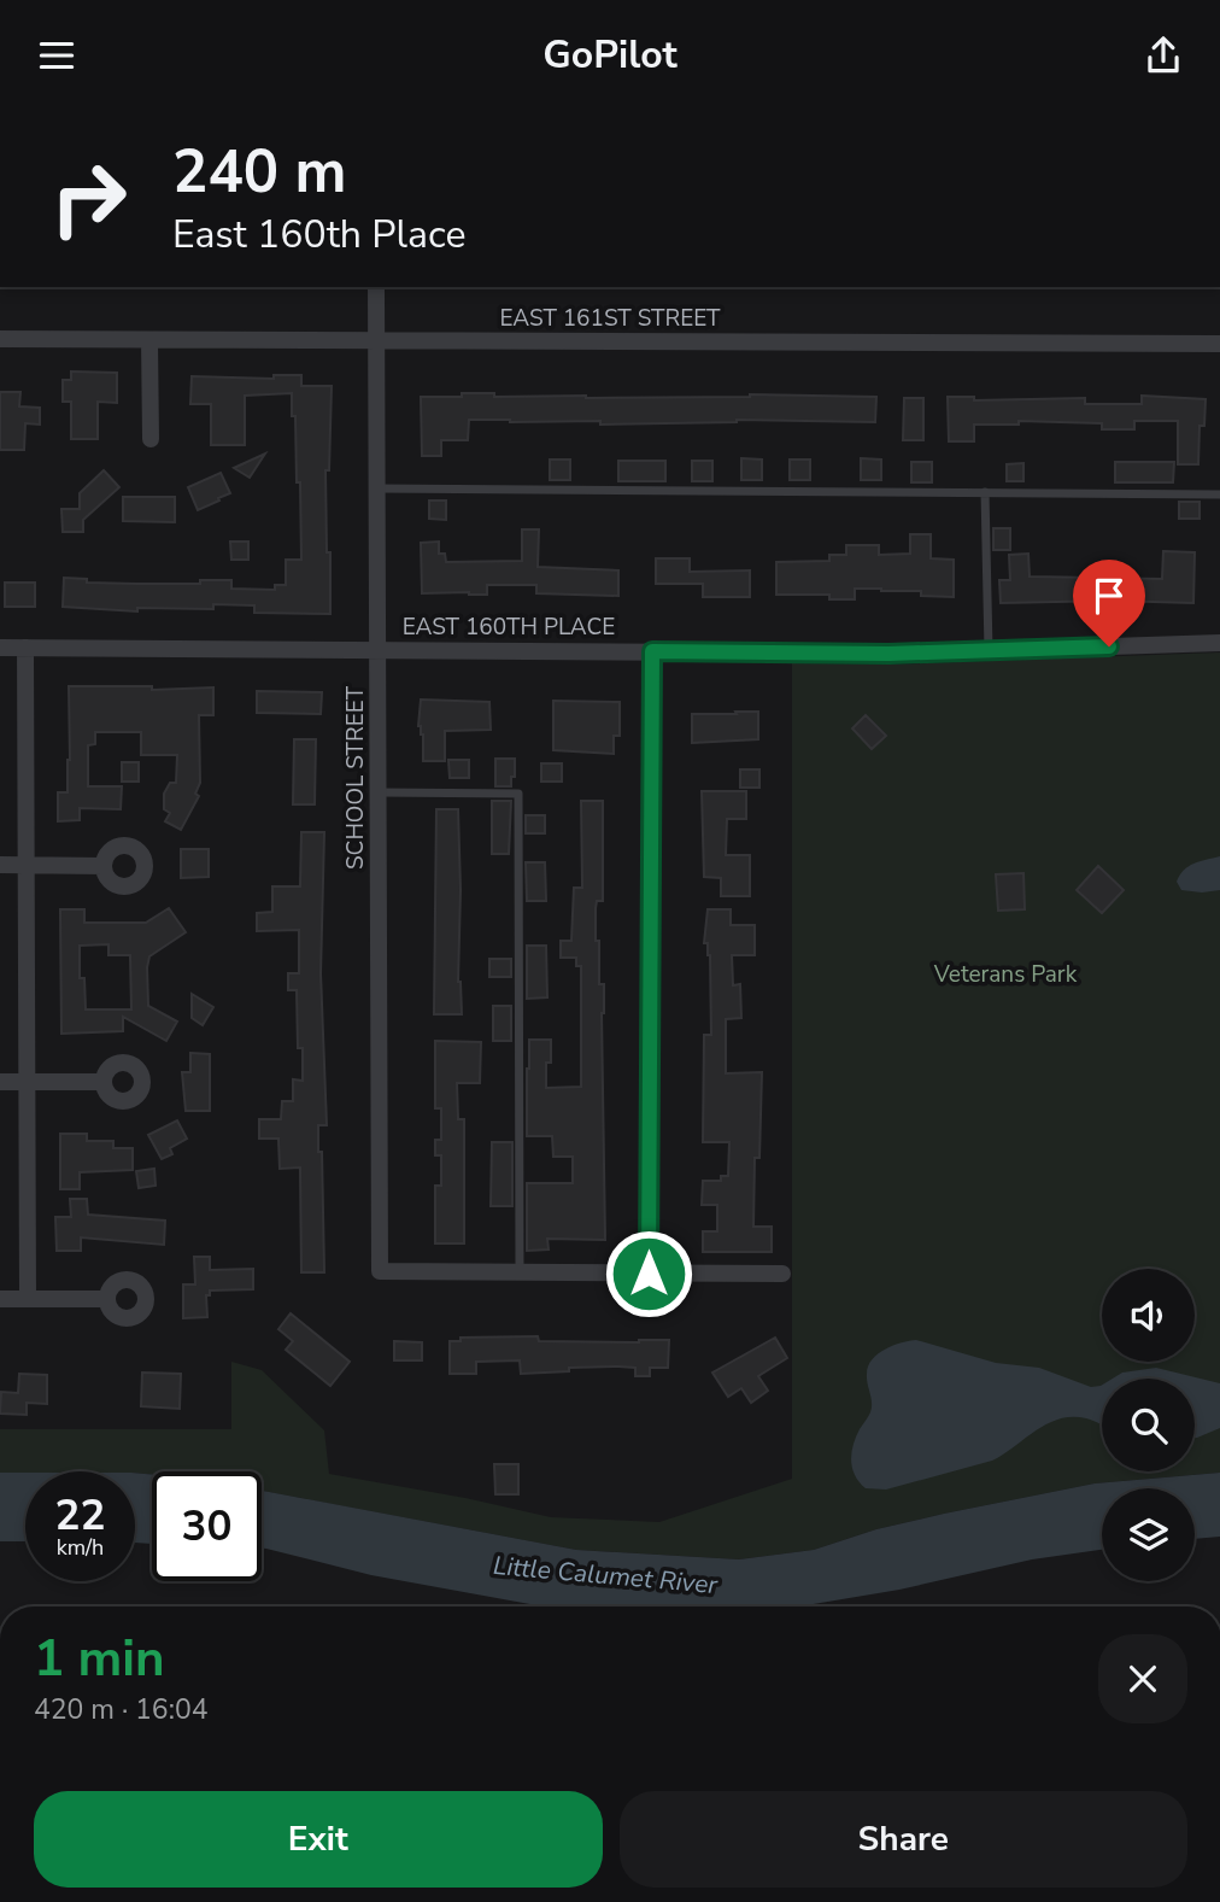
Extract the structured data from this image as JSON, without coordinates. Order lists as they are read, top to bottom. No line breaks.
{"streets":{"street":["EAST 161ST STREET","EAST 160TH PLACE","SCHOOL STREET"]},"crossings":[["EAST 161ST STREET","SCHOOL STREET"],["EAST 160TH PLACE","SCHOOL STREET"]],"water":["Little Calumet River"],"parks":["Veterans Park"],"page":{"header":"GoPilot","turn":["240 m","East 160th Place"],"speed":"22 km/h","limit":"30","heading":["1 min","420 m · 16:04"],"buttons":["Exit","Share"]}}
